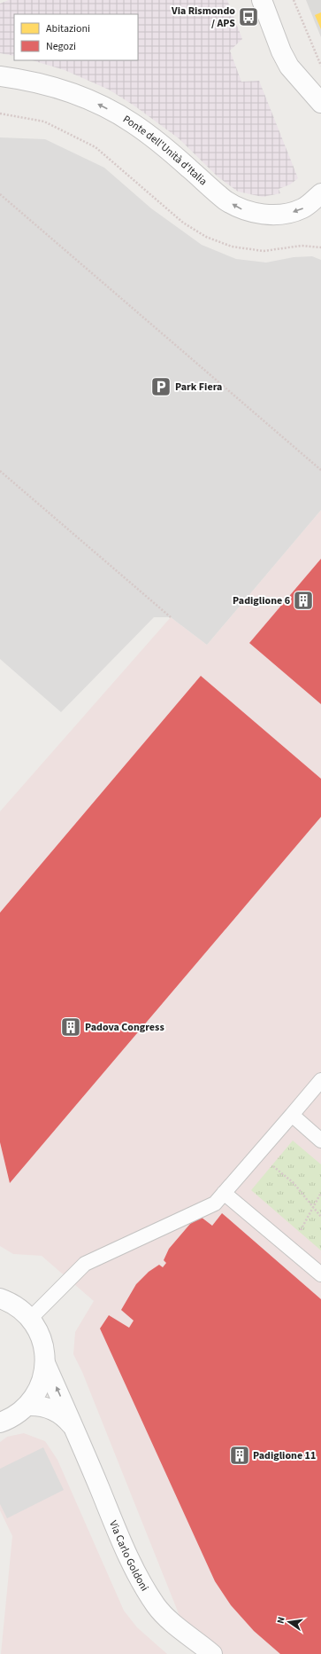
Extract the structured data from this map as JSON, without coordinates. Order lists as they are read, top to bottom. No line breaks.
{"streets":{"street":["Ponte dell'Unità d'Italia","Via Carlo Goldoni"]},"one_way":["Ponte dell'Unità d'Italia"],"places":{"bus stop":["Via Rismondo / APS"],"parking":["Park Fiera"],"building":["Padiglione 6","Padova Congress","Padiglione 11"]},"legend":["Abitazioni","Negozi"],"north":"left"}
